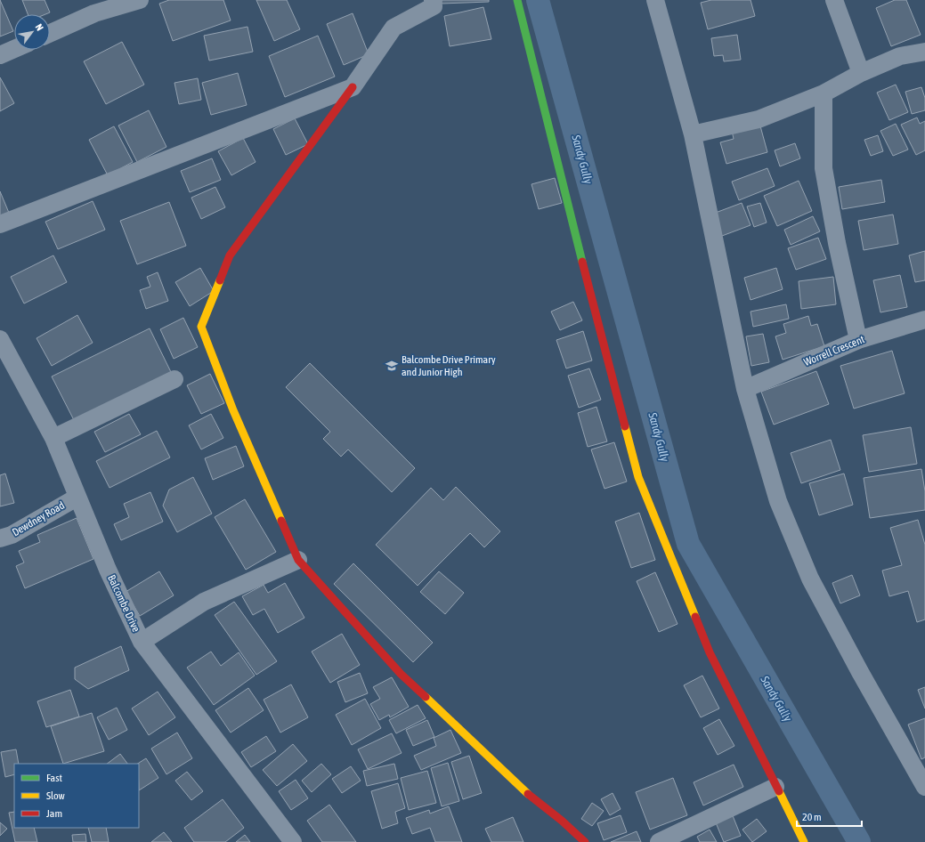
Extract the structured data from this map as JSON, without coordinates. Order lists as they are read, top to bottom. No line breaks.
{"streets":{"street":["Worrell Crescent","Dewdney Road","Balcombe Drive"]},"crossings":[["Dewdney Road","Balcombe Drive"]],"water":["Sandy Gully"],"places":{"school or university":["Balcombe Drive Primary and Junior High"]},"legend":["Fast","Slow","Jam"],"scale_bar":"20 m","north":"top right"}
